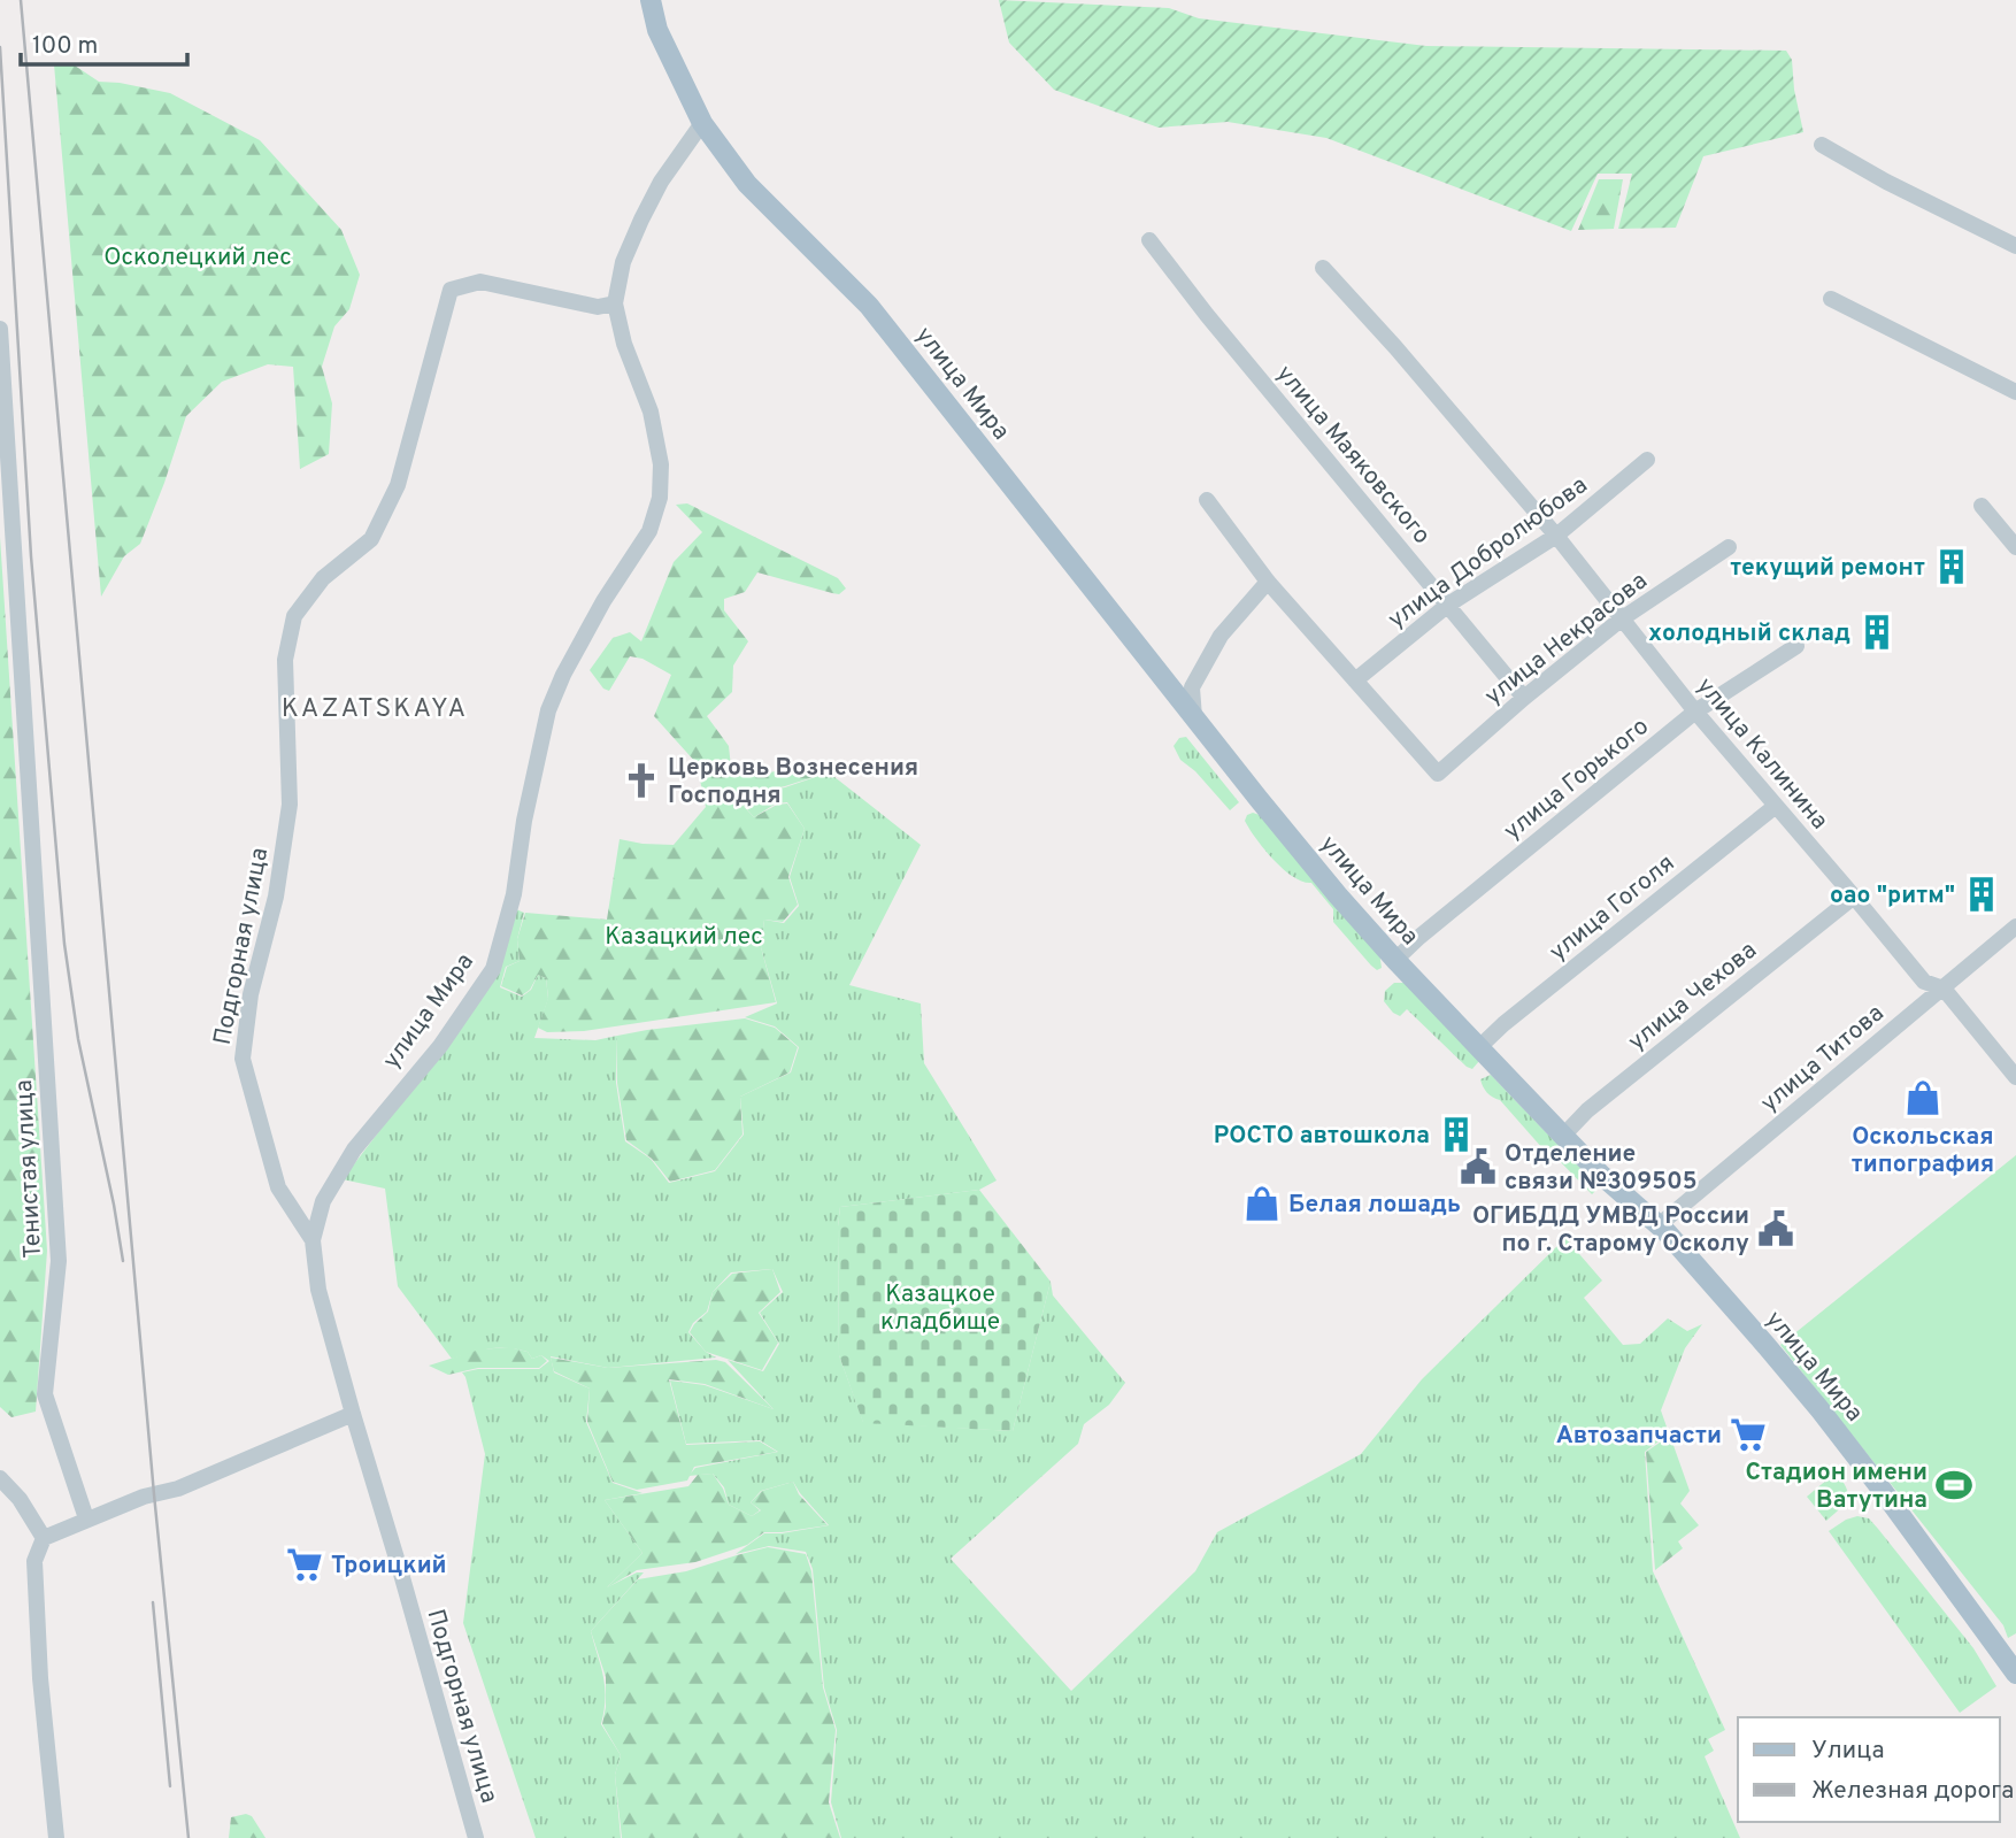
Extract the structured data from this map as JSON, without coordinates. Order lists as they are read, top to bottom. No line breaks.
{"streets":{"main road":["улица Мира"],"street":["улица Маяковского","улица Добролюбова","улица Некрасова","улица Калинина","улица Горького","улица Гоголя","Подгорная улица","улица Чехова","улица Титова","Тенистая улица"]},"crossings":[["улица Мира","улица Горького"],["улица Мира","улица Гоголя"],["улица Мира","Подгорная улица"],["улица Мира","улица Чехова"],["улица Мира","улица Титова"],["улица Маяковского","улица Добролюбова"],["улица Маяковского","улица Некрасова"],["улица Добролюбова","улица Некрасова"],["улица Добролюбова","улица Калинина"],["улица Некрасова","улица Калинина"],["улица Калинина","улица Горького"],["улица Калинина","улица Гоголя"],["улица Калинина","улица Чехова"],["улица Калинина","улица Титова"]],"districts":["KAZATSKAYA"],"parks":["Осколецкий лес","Казацкий лес","Казацкое кладбище"],"places":{"building":["текущий ремонт","холодный склад","оао \"ритм\"","РОСТО автошкола"],"church":["Церковь Вознесения Господня"],"shop":["Оскольская типография","Белая лошадь"],"public building":["Отделение связи №309505","ОГИБДД УМВД России по г. Старому Осколу"],"supermarket":["Автозапчасти","Троицкий"],"sports":["Стадион имени Ватутина"]},"legend":["Улица","Железная дорога"],"scale_bar":"100 m"}
